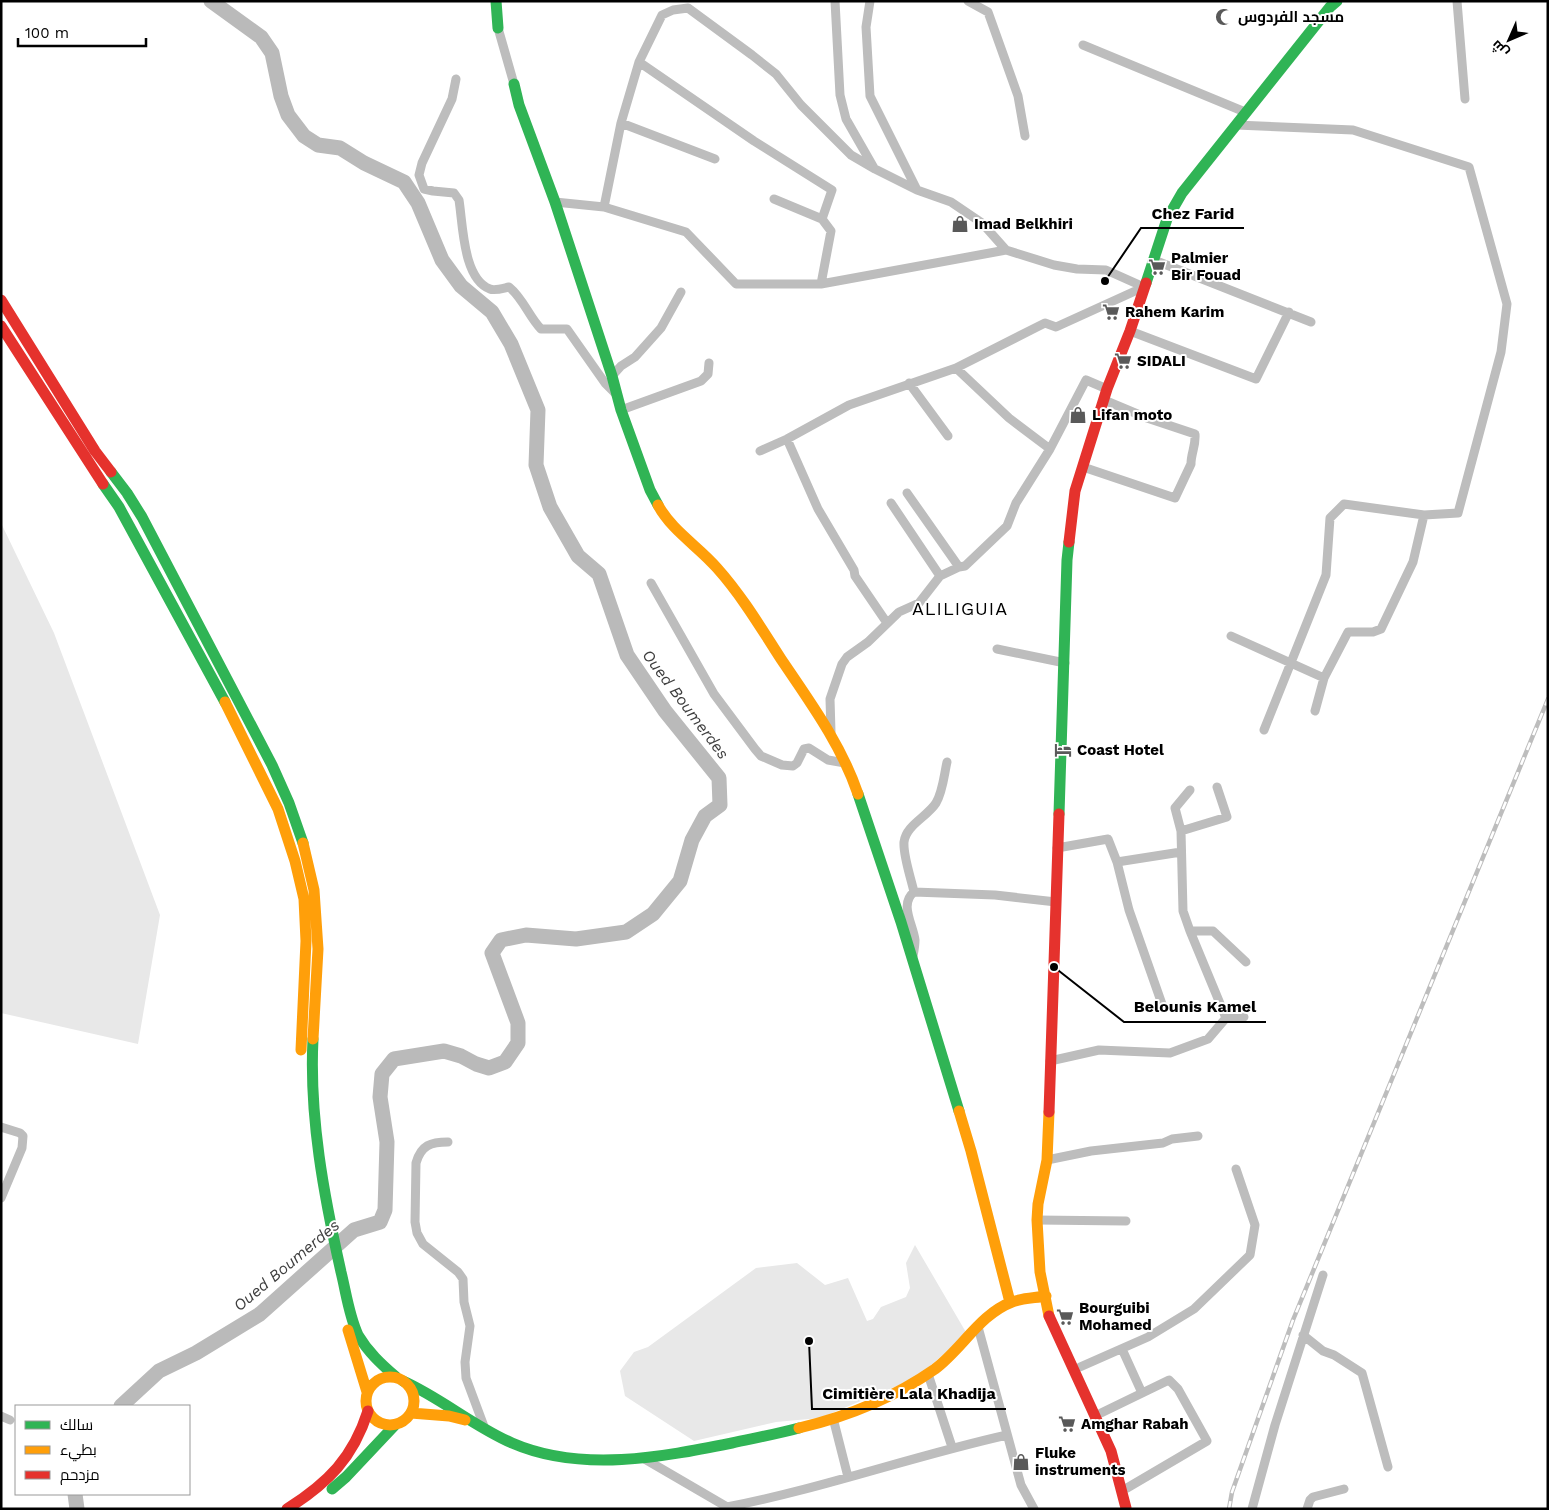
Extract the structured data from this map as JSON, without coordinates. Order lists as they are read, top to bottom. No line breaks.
{"districts":["ALILIGUIA"],"water":["Oued Boumerdes"],"places":{"mosque":["مسجد الفردوس"],"shop":["Imad Belkhiri","Lifan moto","Fluke instruments"],"supermarket":["Palmier Bir Fouad","Rahem Karim","SIDALI","Bourguibi Mohamed","Amghar Rabah"],"other":["Chez Farid","Belounis Kamel","Cimitière Lala Khadija"],"hotel":["Coast Hotel"]},"legend":["سالك","بطيء","مزدحم"],"scale_bar":"100 m","north":"bottom left"}
